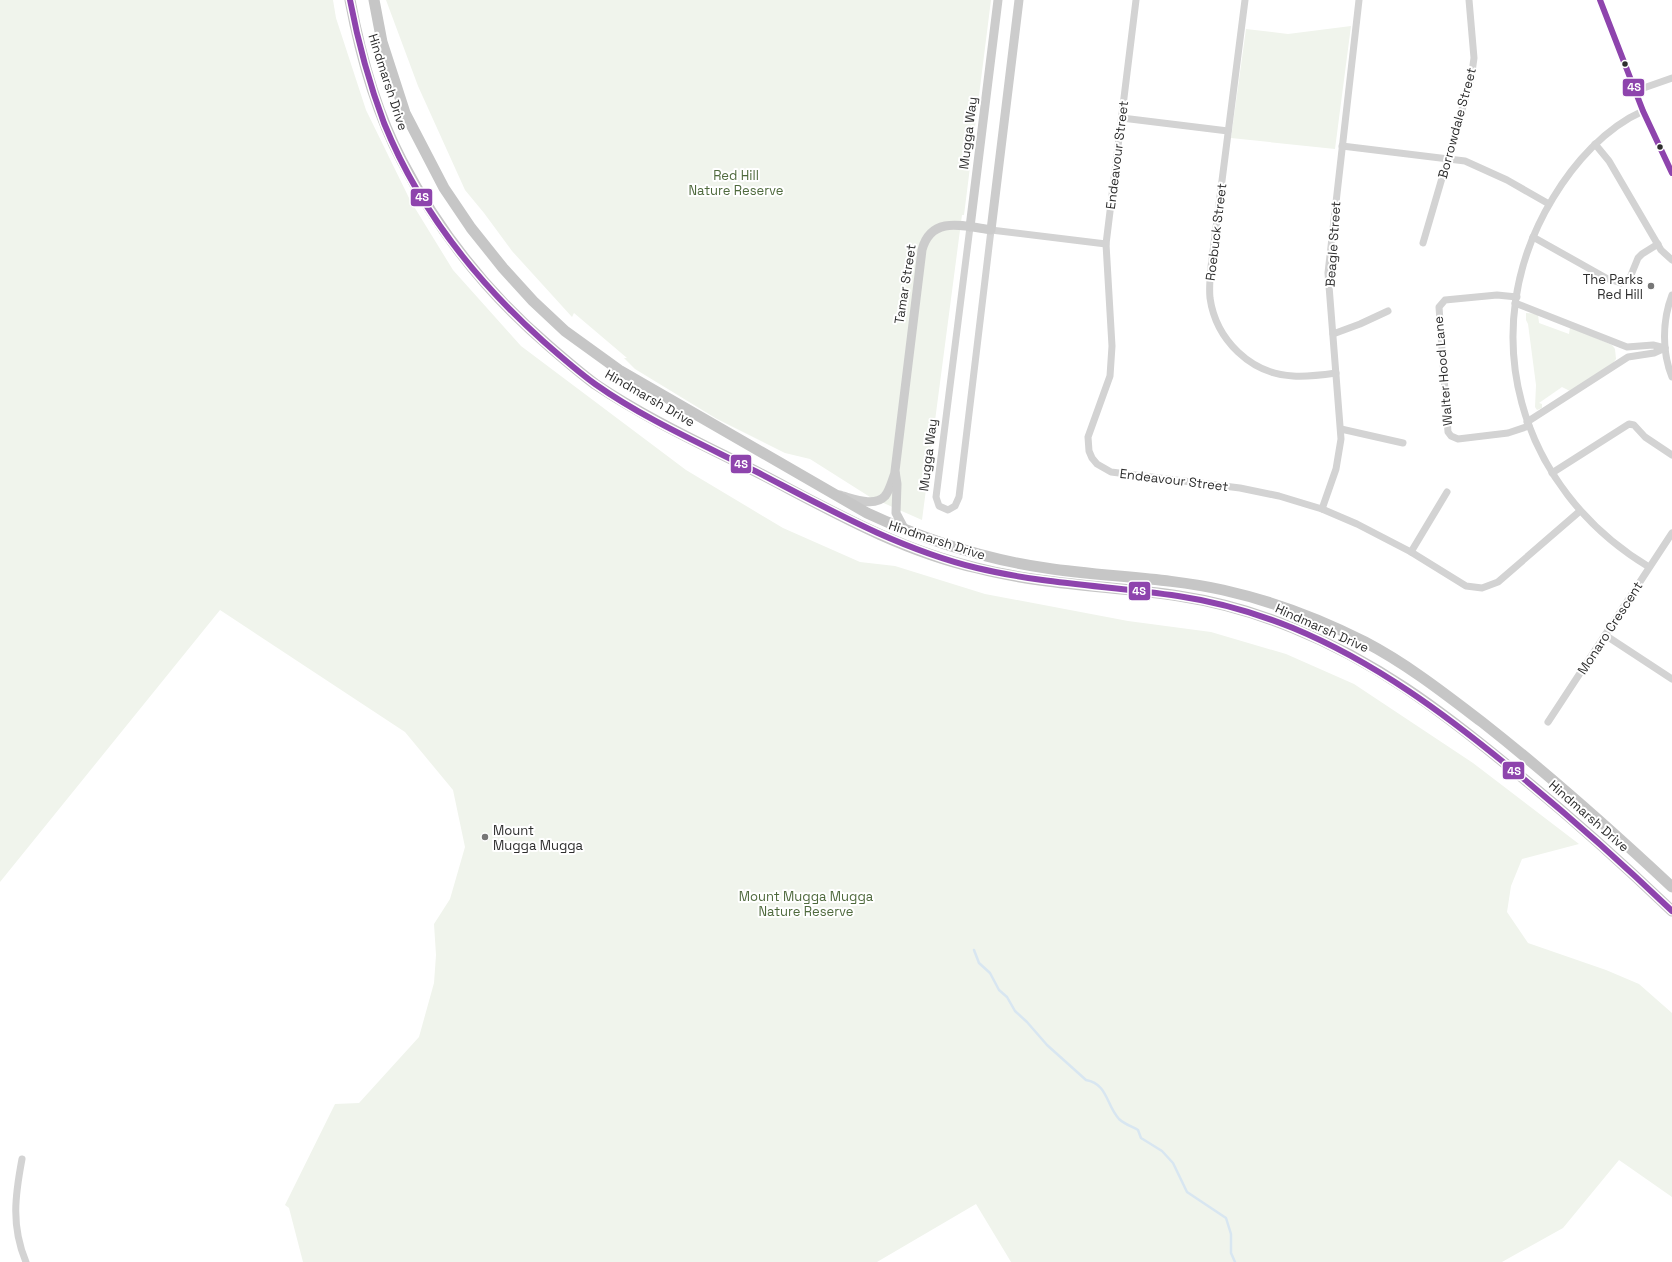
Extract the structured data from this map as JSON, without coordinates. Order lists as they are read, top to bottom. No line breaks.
{"streets":{"main road":["Hindmarsh Drive","Mugga Way","Tamar Street"],"street":["Borrowdale Street","Endeavour Street","Roebuck Street","Beagle Street","Walter Hood Lane","Monaro Crescent"]},"crossings":[["Hindmarsh Drive","Tamar Street"],["Mugga Way","Tamar Street"],["Endeavour Street","Beagle Street"],["Endeavour Street","Tamar Street"],["Roebuck Street","Beagle Street"]],"parks":["Red Hill Nature Reserve","Mount Mugga Mugga Nature Reserve"],"places":["The Parks Red Hill","Mount Mugga Mugga"],"lines":["transit line 4S"]}
